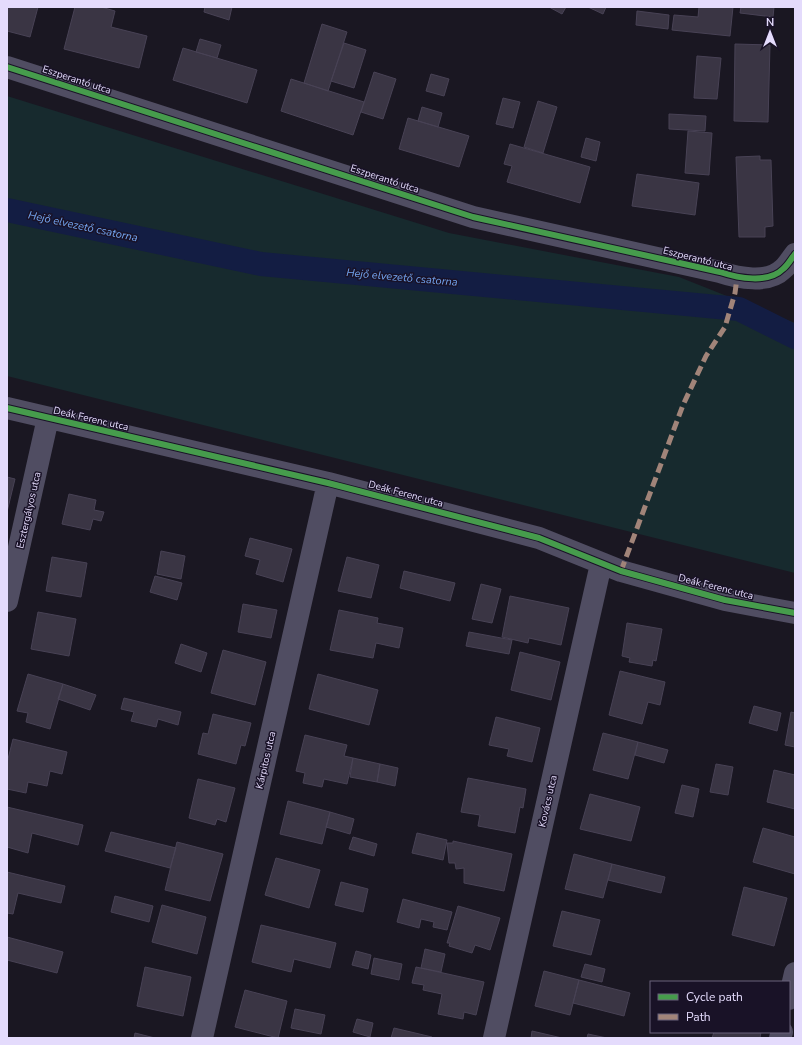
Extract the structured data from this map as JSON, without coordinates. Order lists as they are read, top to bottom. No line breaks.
{"streets":{"street":["Eszperantó utca","Deák Ferenc utca","Esztergályos utca","Kárpitos utca","Kovács utca"]},"crossings":[["Deák Ferenc utca","Esztergályos utca"],["Deák Ferenc utca","Kárpitos utca"],["Deák Ferenc utca","Kovács utca"]],"water":["Hejő elvezető csatorna"],"legend":["Cycle path","Path"],"north":"top"}
